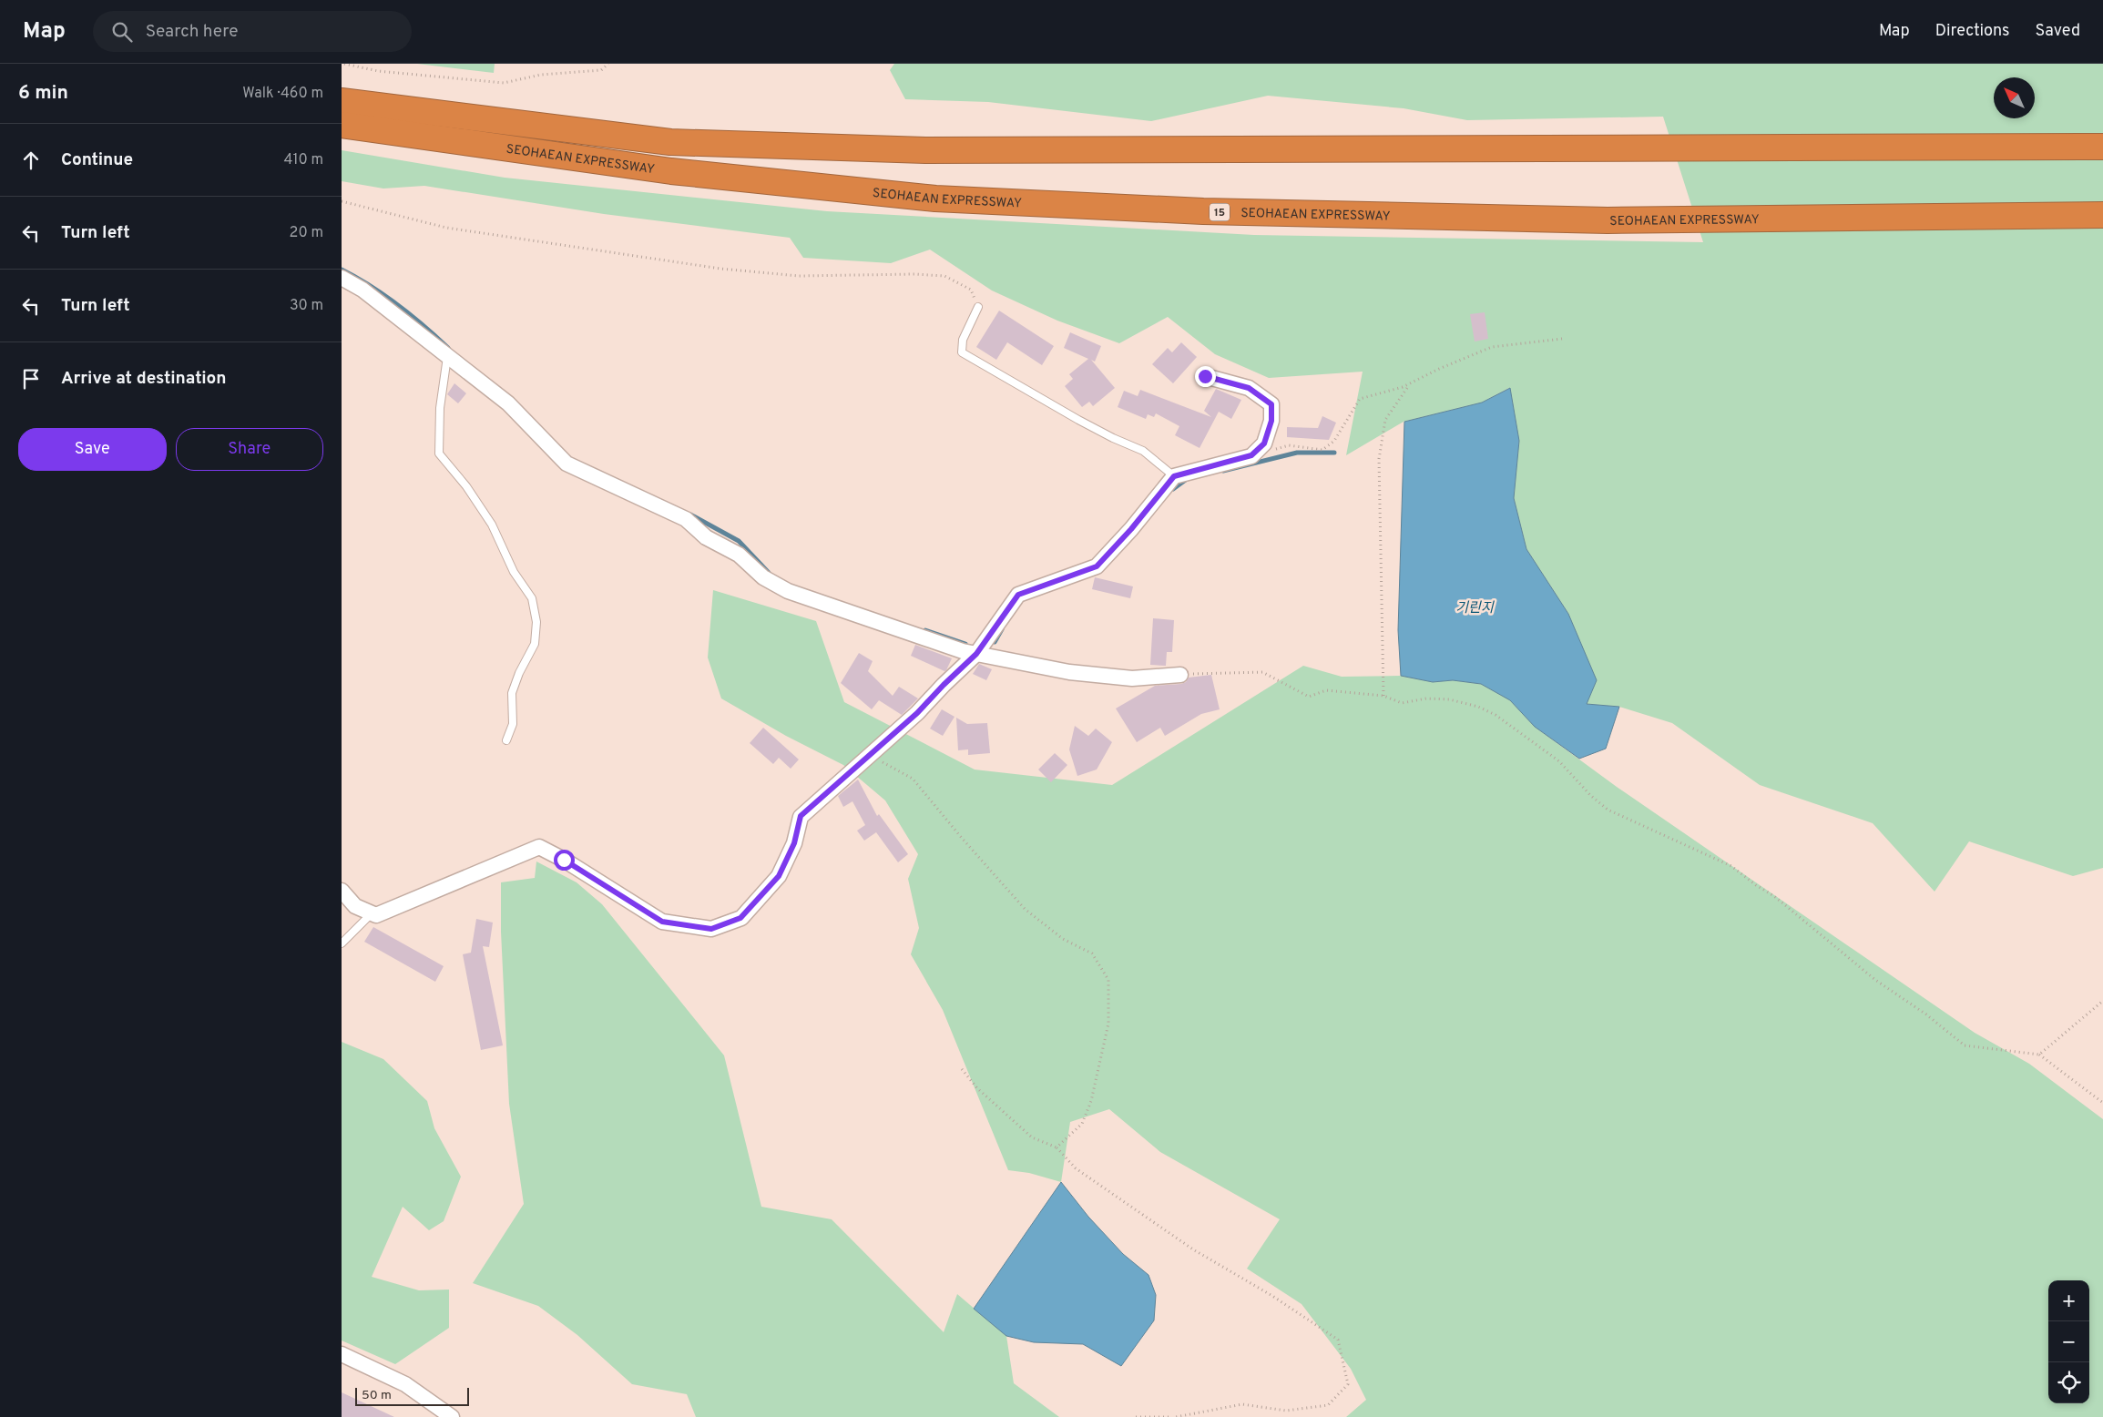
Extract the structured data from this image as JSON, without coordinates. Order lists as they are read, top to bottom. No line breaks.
{"streets":{"highway":["SEOHAEAN EXPRESSWAY","15"]},"water":["기린지"],"scale_bar":"50 m","north":"top left","page":{"header":"Map","search":"Search here","nav":["Map","Directions","Saved"],"heading":["6 min","Walk · 460 m"],"list":[["Continue","410 m"],["Turn left","20 m"],["Turn left","30 m"],"Arrive at destination"],"buttons":["Save","Share"],"map_buttons":["+","−"],"scale":"50 m"}}
